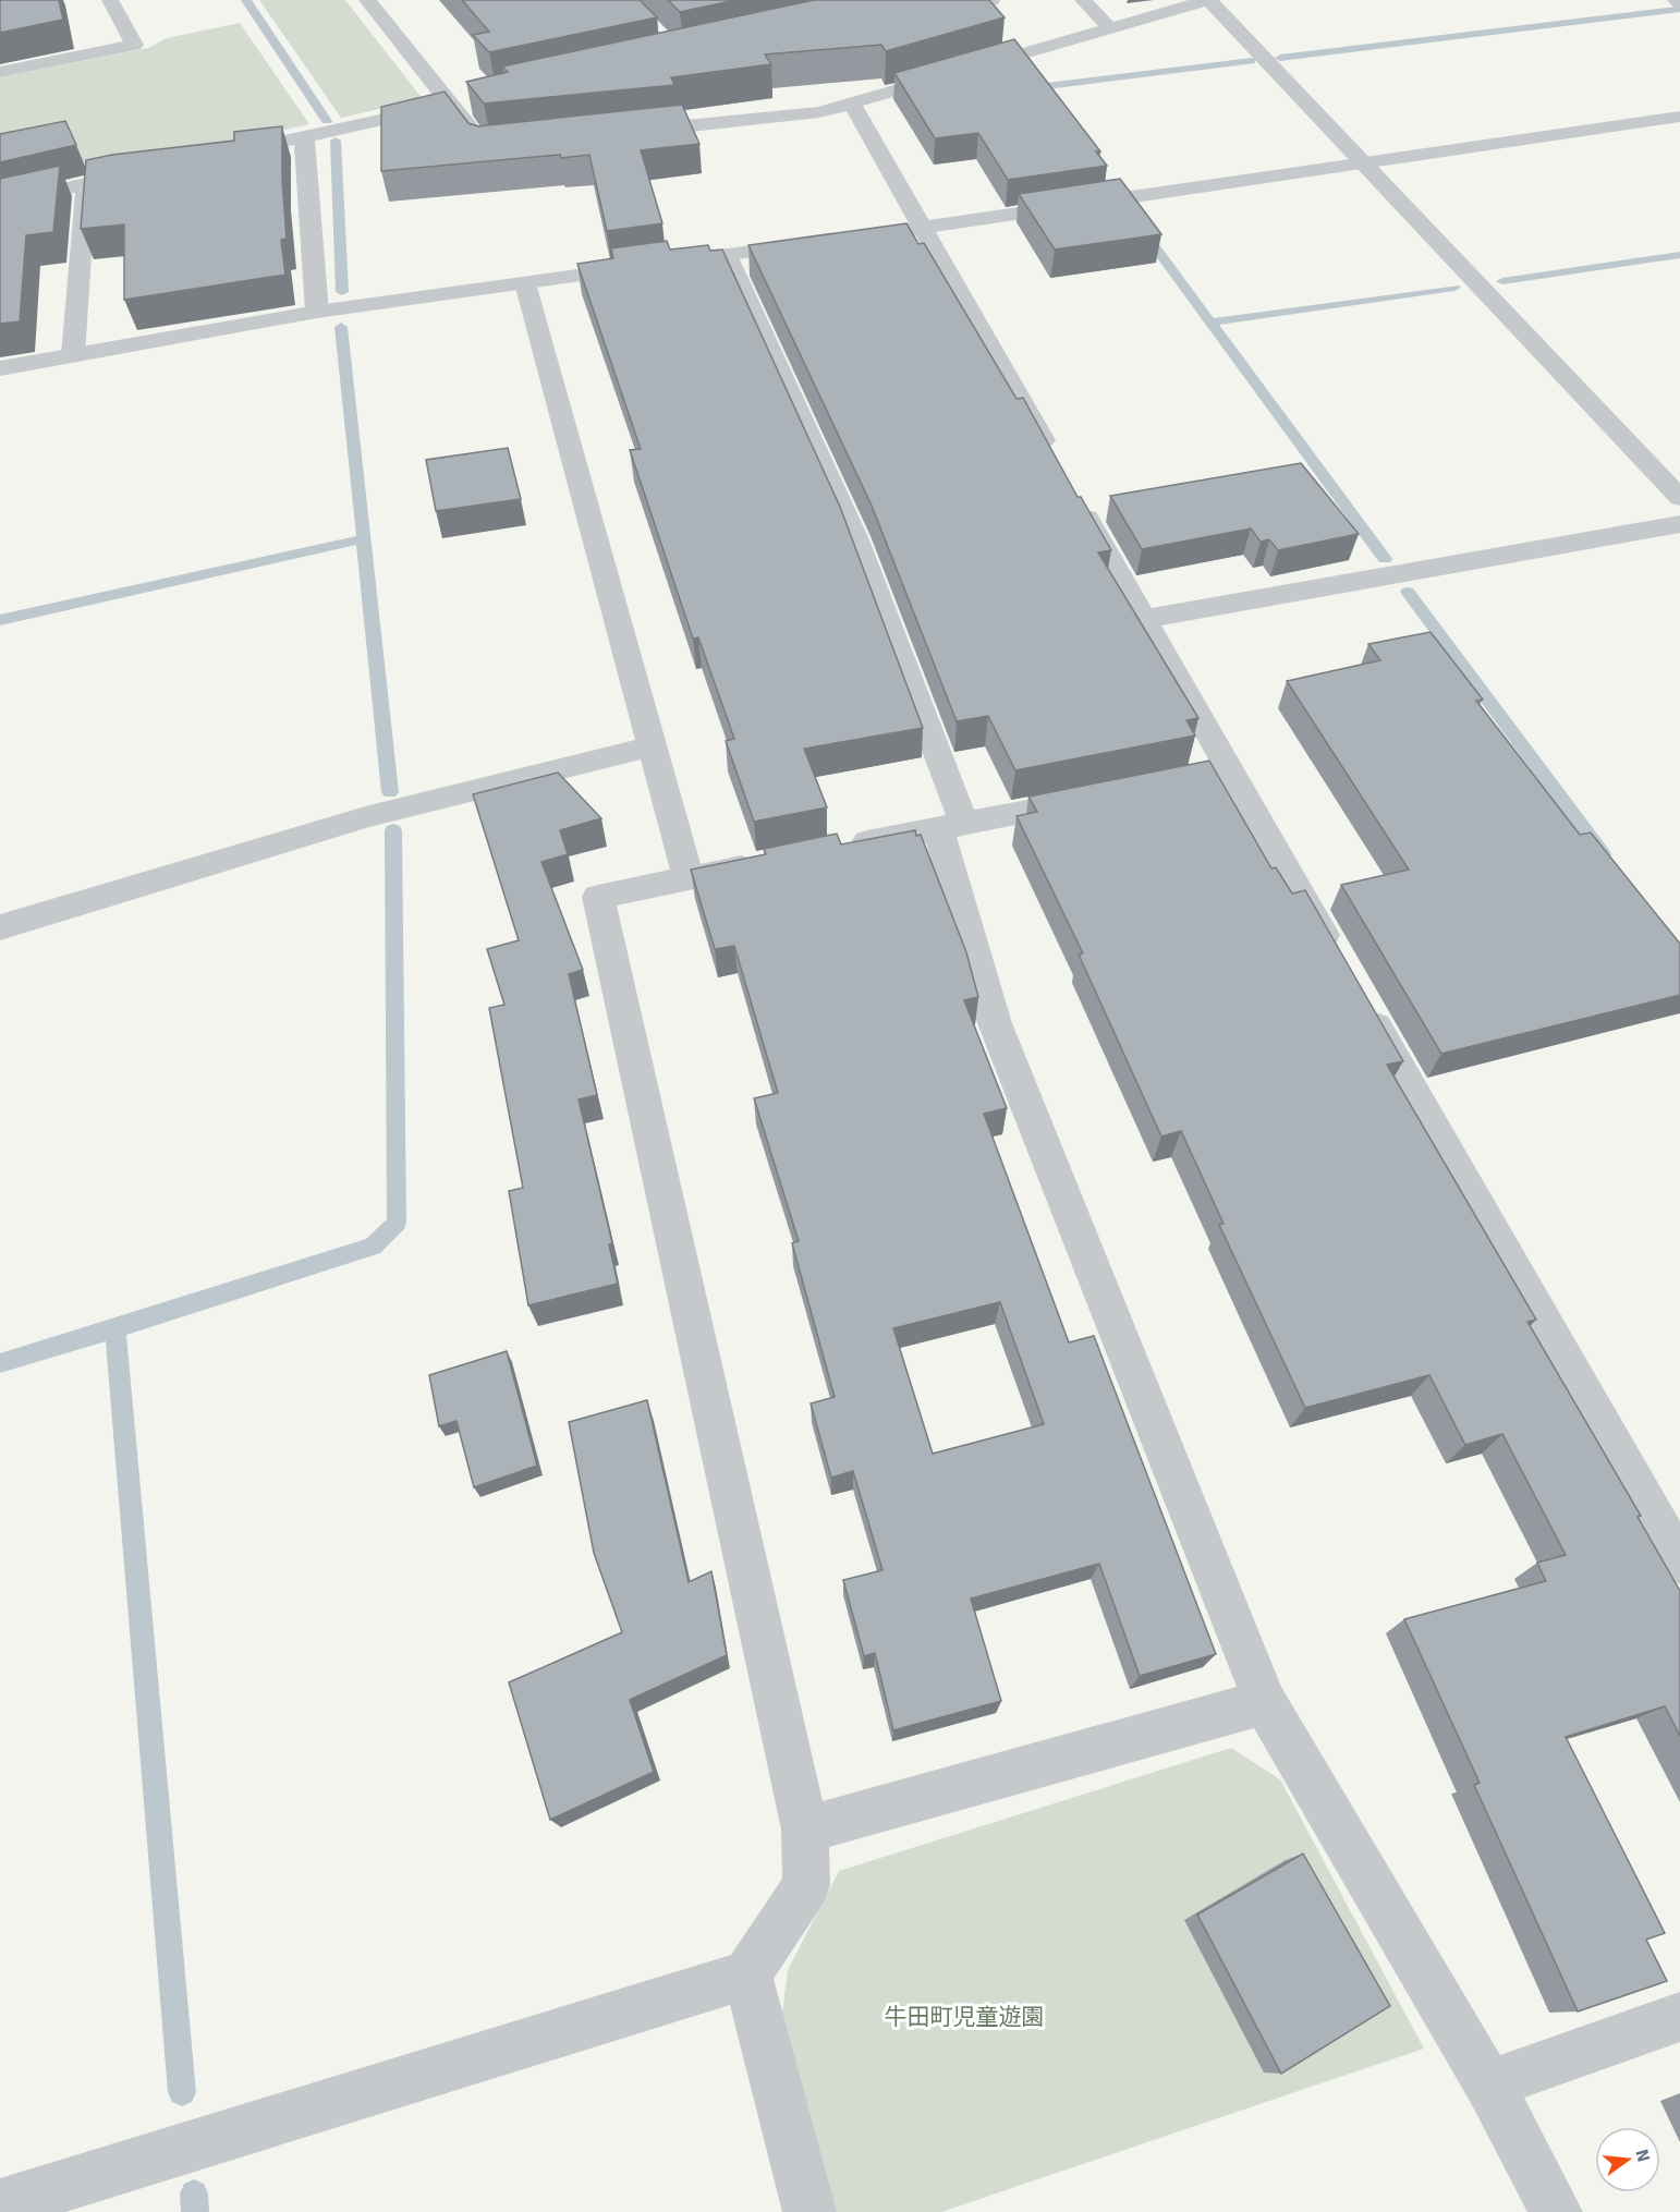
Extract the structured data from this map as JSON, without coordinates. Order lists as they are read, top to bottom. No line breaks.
{"parks":["牛田町児童遊園"],"north":"right"}
